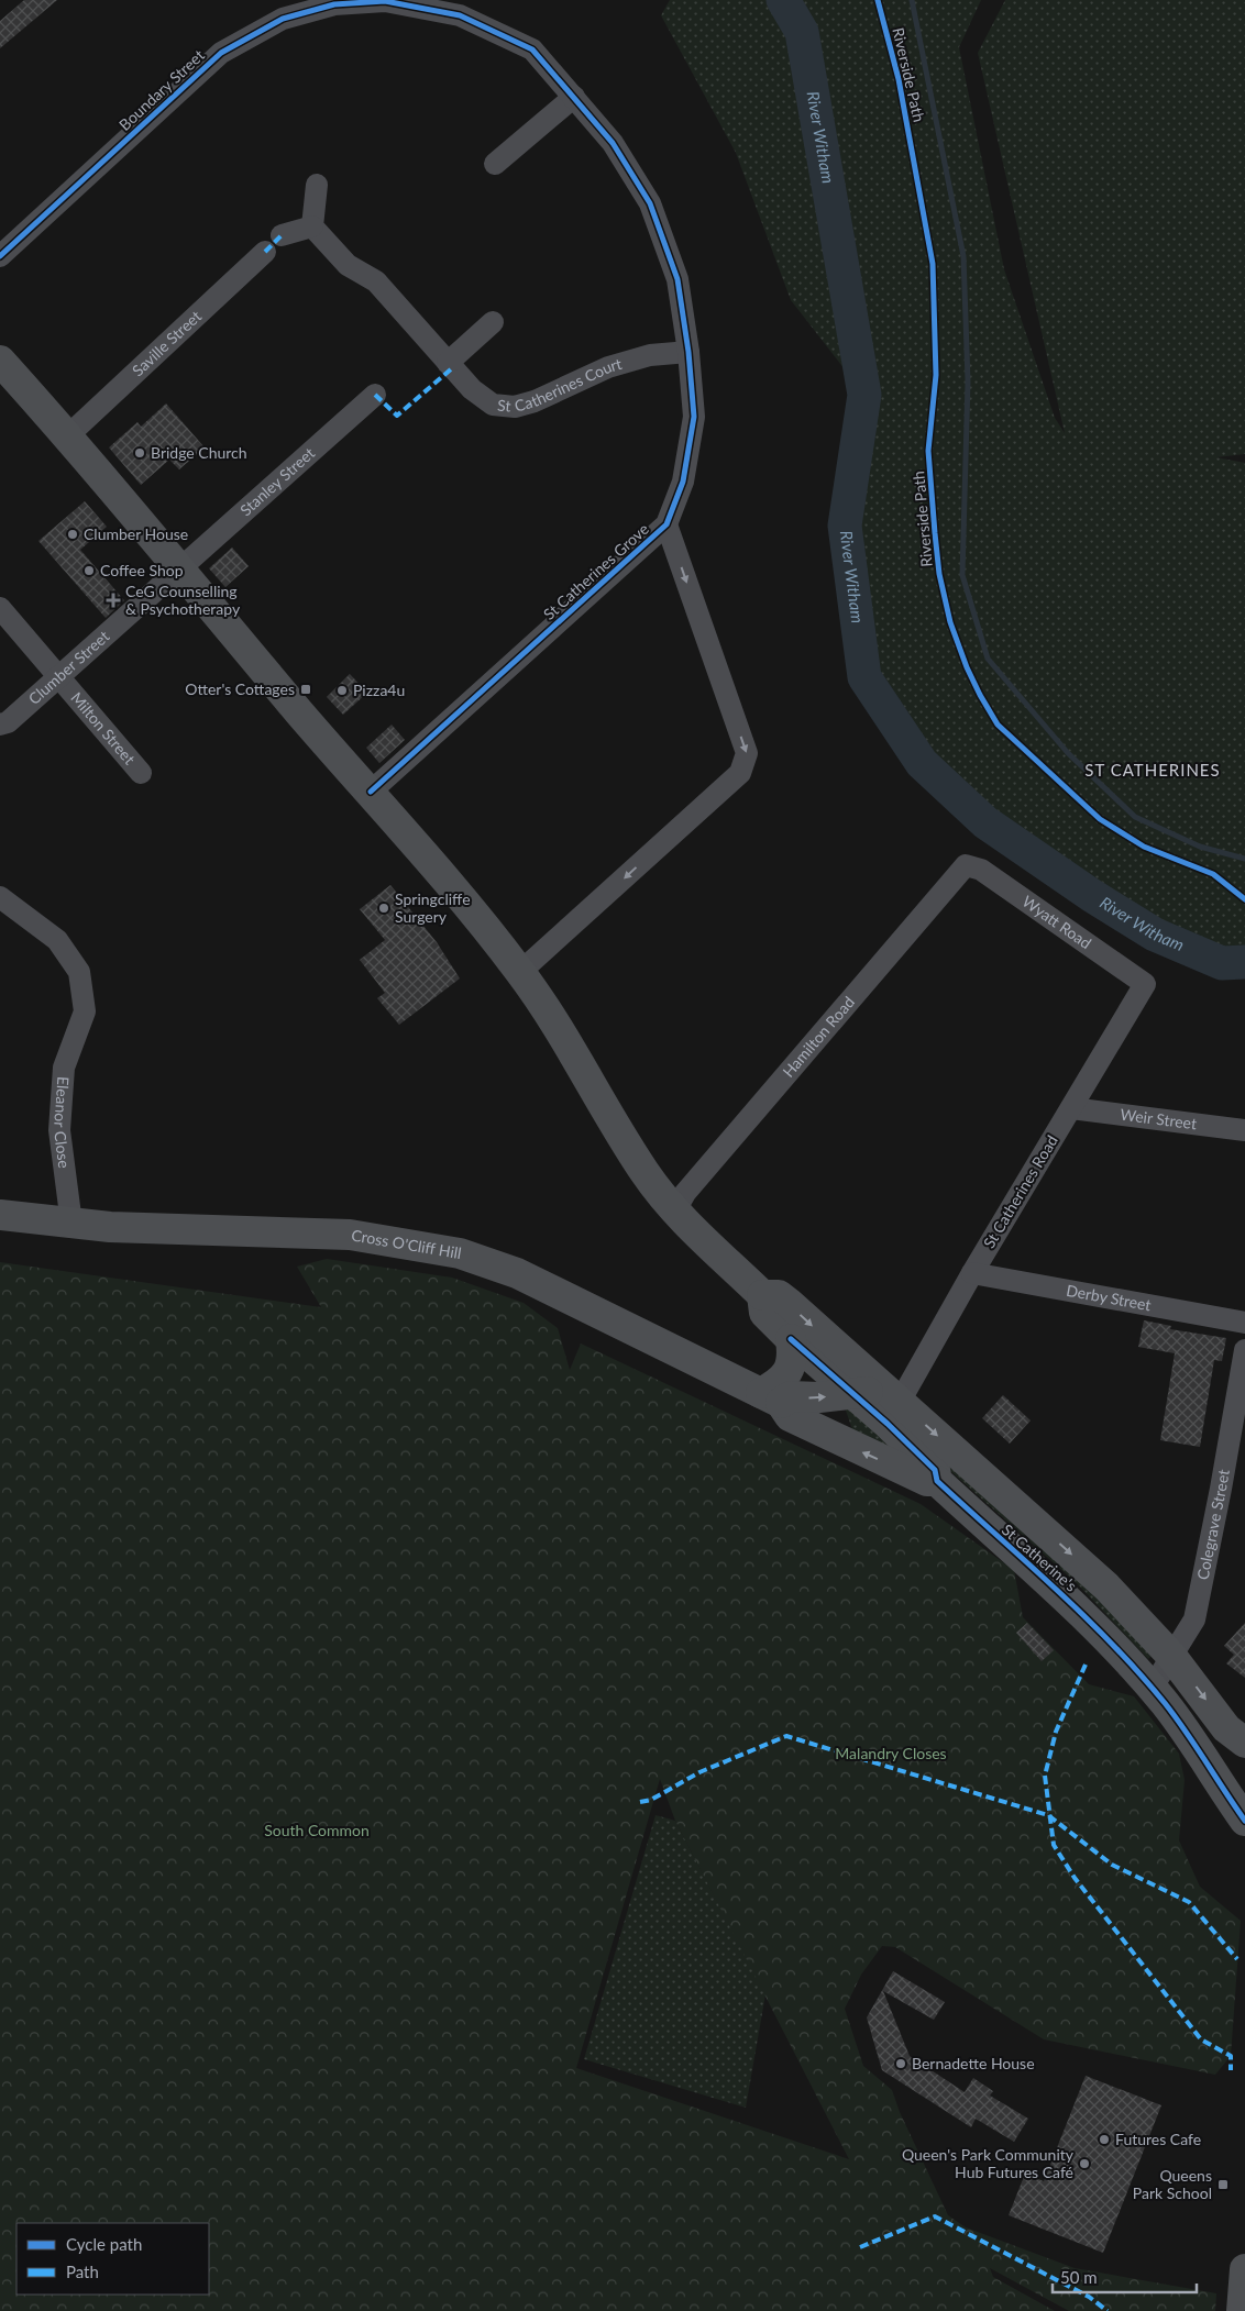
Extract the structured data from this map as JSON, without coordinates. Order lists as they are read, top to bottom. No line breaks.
{"streets":{"main road":["Cross O'Cliff Hill","St Catherine's"],"street":["Boundary Street","Saville Street","St Catherines Court","Stanley Street","St Catherines Grove","Clumber Street","Milton Street","Wyatt Road","Hamilton Road","Weir Street","Eleanor Close","St Catherines Road","Derby Street","Colegrave Street"],"cycle path":["Riverside Path"]},"crossings":[["Boundary Street","St Catherines Grove"],["St Catherines Court","St Catherines Grove"],["Stanley Street","Clumber Street"],["Clumber Street","Milton Street"],["Wyatt Road","Hamilton Road"],["Wyatt Road","St Catherines Road"],["Weir Street","St Catherines Road"],["Eleanor Close","Cross O'Cliff Hill"],["St Catherines Road","Derby Street"],["St Catherines Road","St Catherine's"],["Cross O'Cliff Hill","St Catherine's"],["Colegrave Street","St Catherine's"]],"districts":["ST CATHERINES"],"water":["River Witham"],"parks":["Malandry Closes","South Common"],"places":{"other":["Bridge Church","Clumber House","Coffee Shop","Pizza4u","Springcliffe Surgery","Bernadette House","Futures Cafe","Queen's Park Community Hub Futures Café"],"health":["CeG Counselling & Psychotherapy"],"transit":["Otter's Cottages","Queens Park School"]},"legend":["Cycle path","Path"],"scale_bar":"50 m"}
